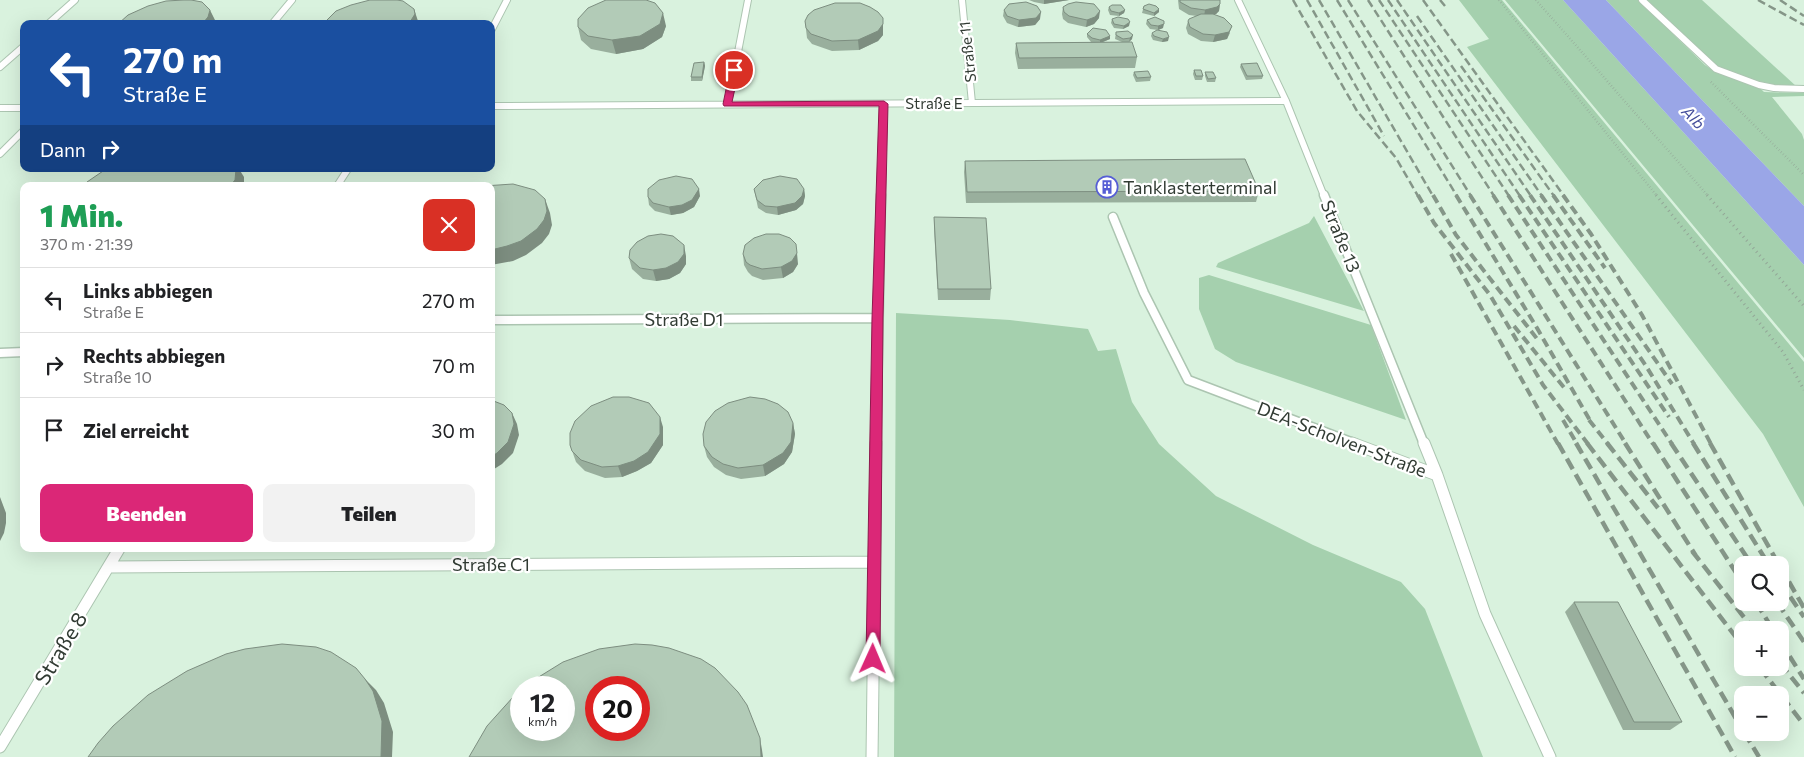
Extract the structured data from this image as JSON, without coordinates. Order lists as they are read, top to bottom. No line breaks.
{"streets":{"lane":["Straße 11","Straße E","Straße 13","Straße D1","DEA-Scholven-Straße","Straße C1","Straße 8"]},"crossings":[["Straße 11","Straße E"],["Straße E","Straße 13"],["Straße 13","DEA-Scholven-Straße"],["Straße C1","Straße 8"]],"water":["Alb"],"places":{"building":["Tanklasterterminal"]},"page":{"turn":["270 m","Straße E"],"then":"Dann","heading":["1 Min.","370 m · 21:39"],"list":[{"name":"Links abbiegen","note":"Straße E","value":"270 m"},{"name":"Rechts abbiegen","note":"Straße 10","value":"70 m"},{"name":"Ziel erreicht","value":"30 m"}],"buttons":["Beenden","Teilen"],"map_buttons":["+","−"],"speed":"12 km/h","limit":"20"}}
